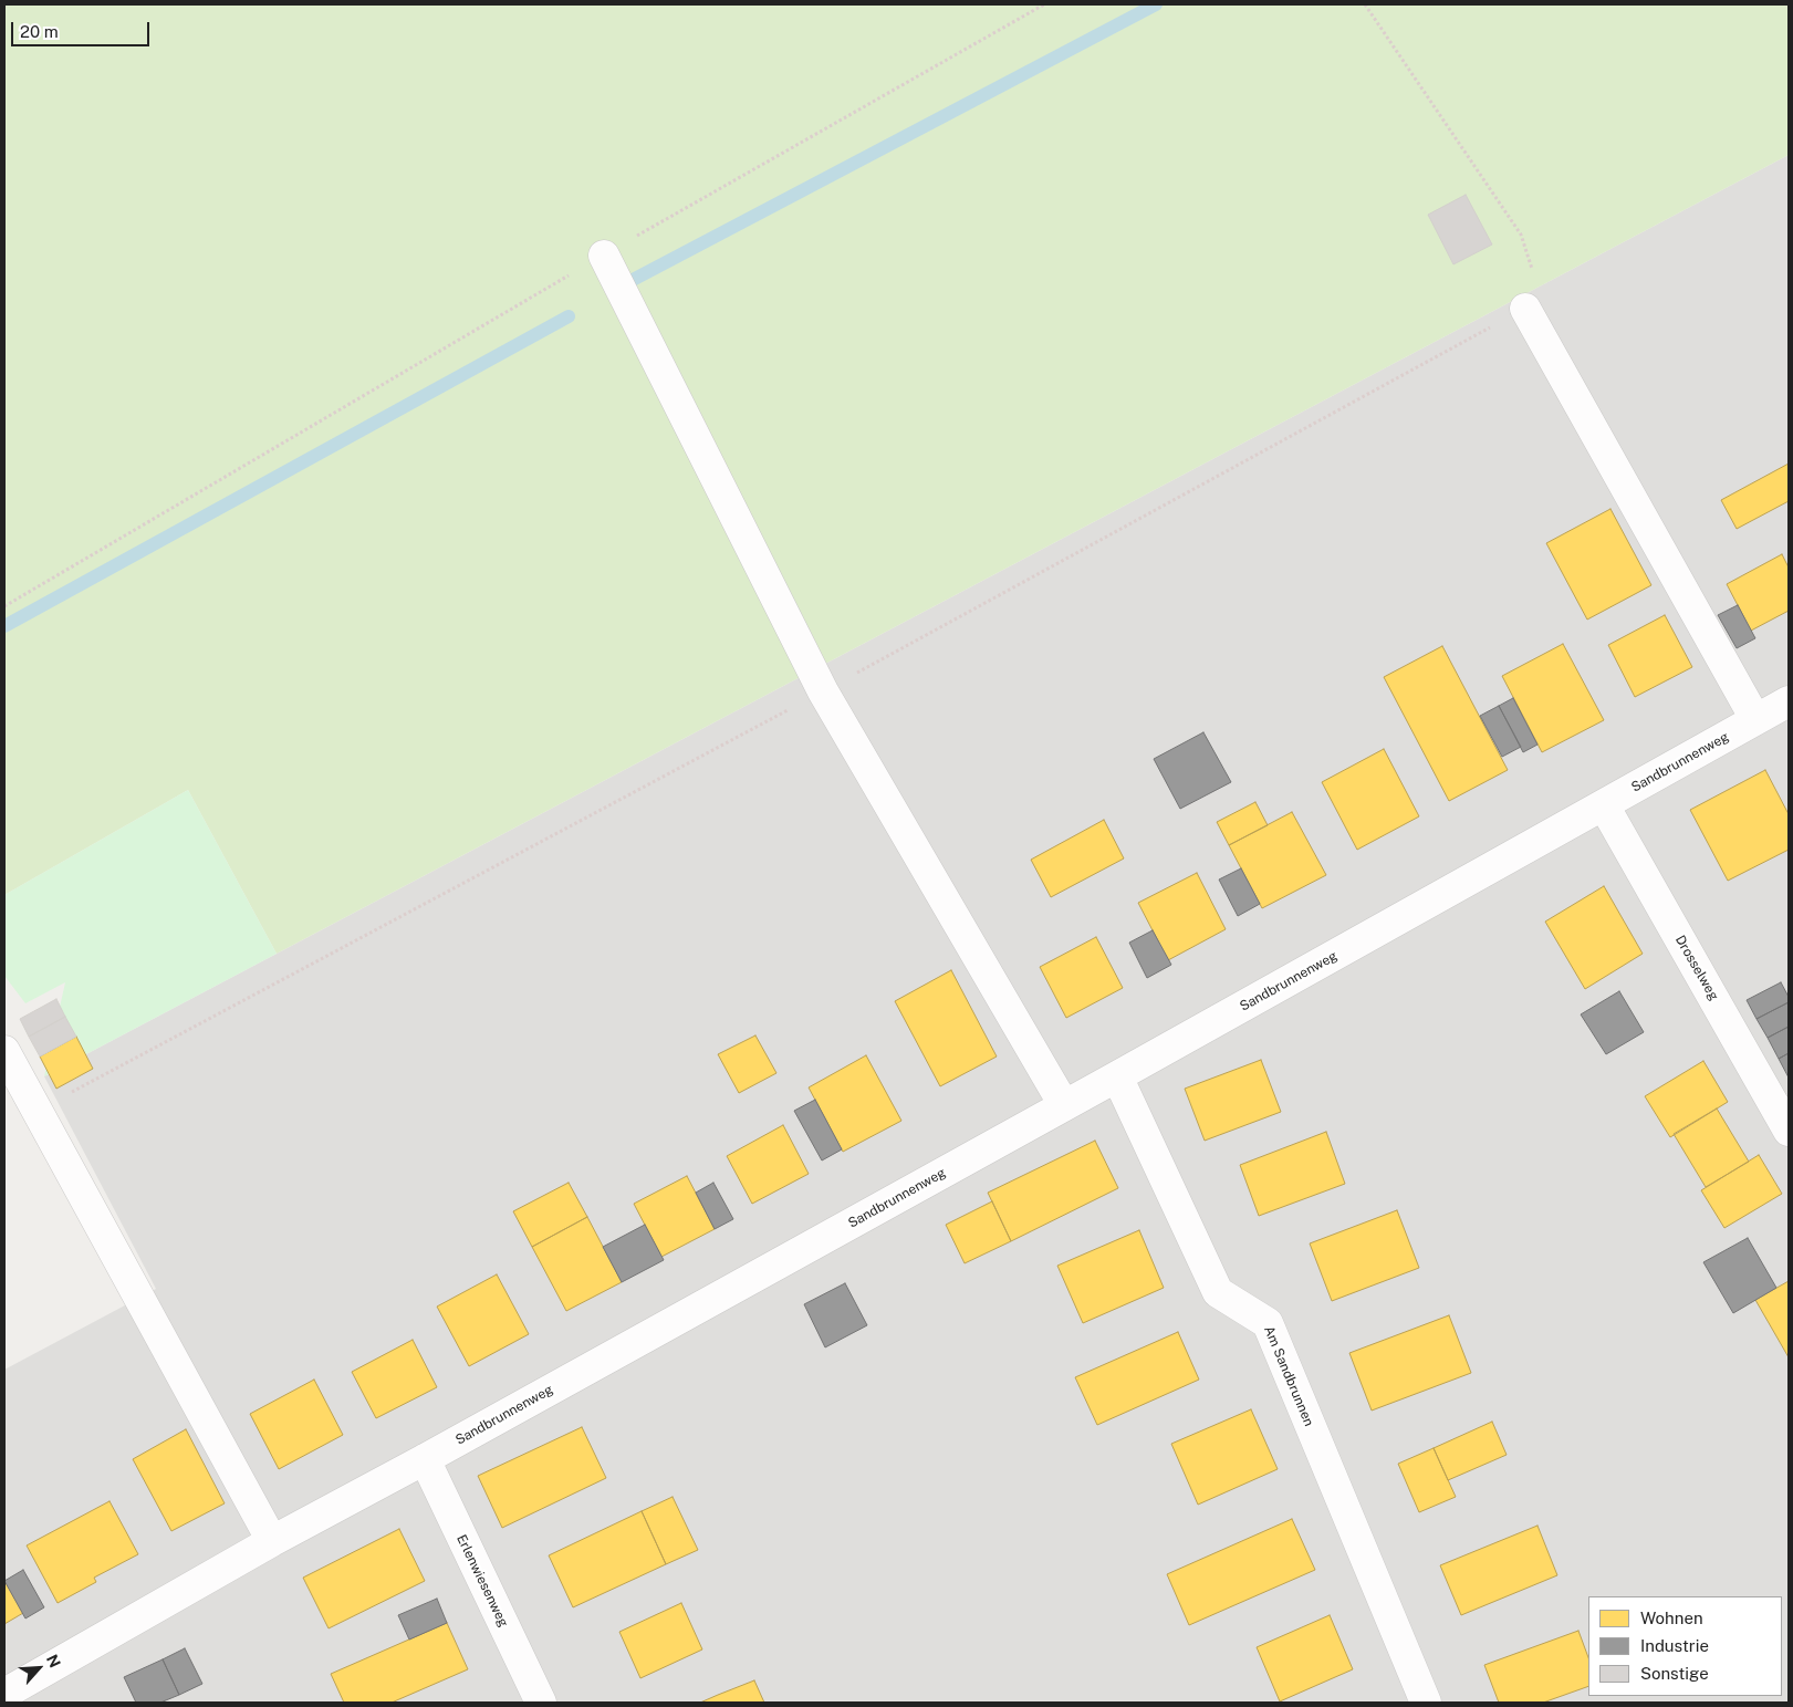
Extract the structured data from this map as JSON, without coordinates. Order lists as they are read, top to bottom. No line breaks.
{"streets":{"street":["Sandbrunnenweg","Drosselweg","Am Sandbrunnen","Erlenwiesenweg"]},"crossings":[["Sandbrunnenweg","Drosselweg"],["Sandbrunnenweg","Am Sandbrunnen"],["Sandbrunnenweg","Erlenwiesenweg"]],"legend":["Wohnen","Industrie","Sonstige"],"scale_bar":"20 m","north":"top right"}
